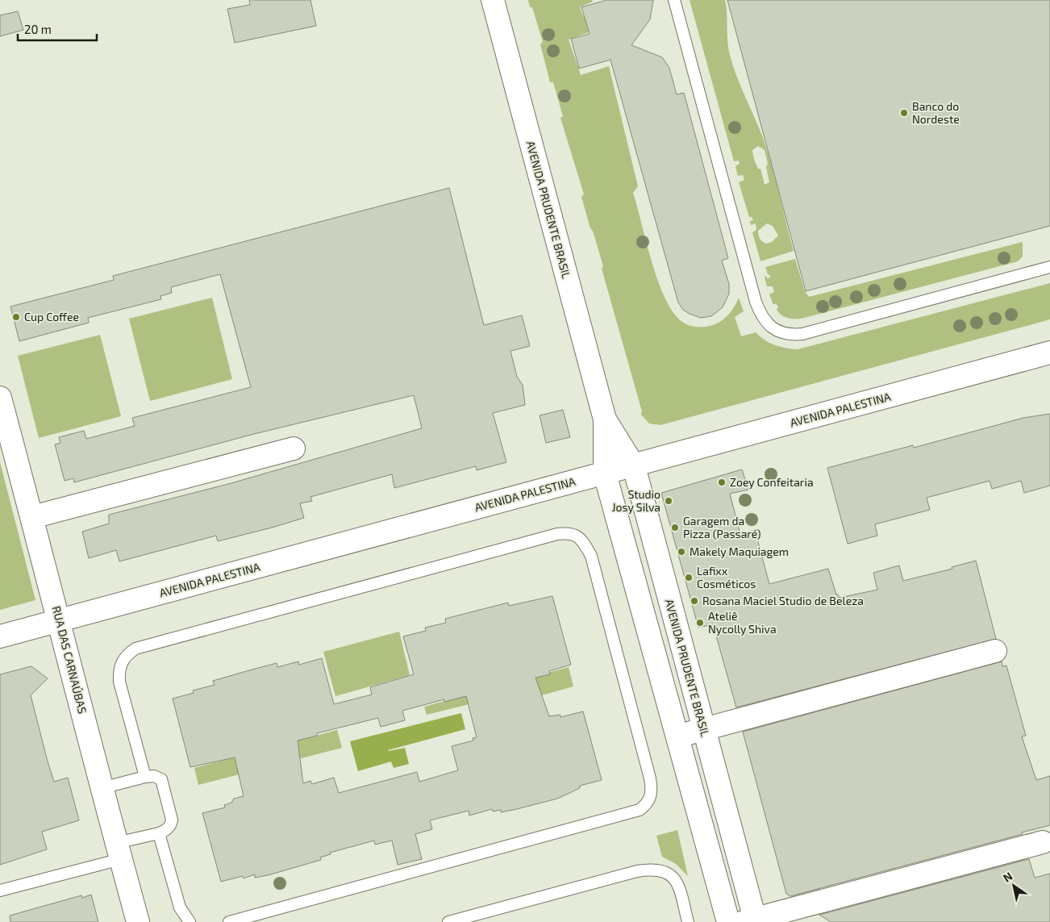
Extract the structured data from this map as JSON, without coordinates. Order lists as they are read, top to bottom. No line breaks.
{"streets":{"street":["AVENIDA PRUDENTE BRASIL","AVENIDA PALESTINA","RUA DAS CARNAÚBAS"]},"crossings":[["AVENIDA PRUDENTE BRASIL","AVENIDA PALESTINA"],["AVENIDA PALESTINA","RUA DAS CARNAÚBAS"]],"places":["Banco do Nordeste","Cup Coffee","Zoey Confeitaria","Studio Josy Silva","Garagem da Pizza (Passaré)","Makely Maquiagem","Lafixx Cosméticos","Rosana Maciel Studio de Beleza","Ateliê Nycolly Shiva"],"scale_bar":"20 m","north":"top left"}
